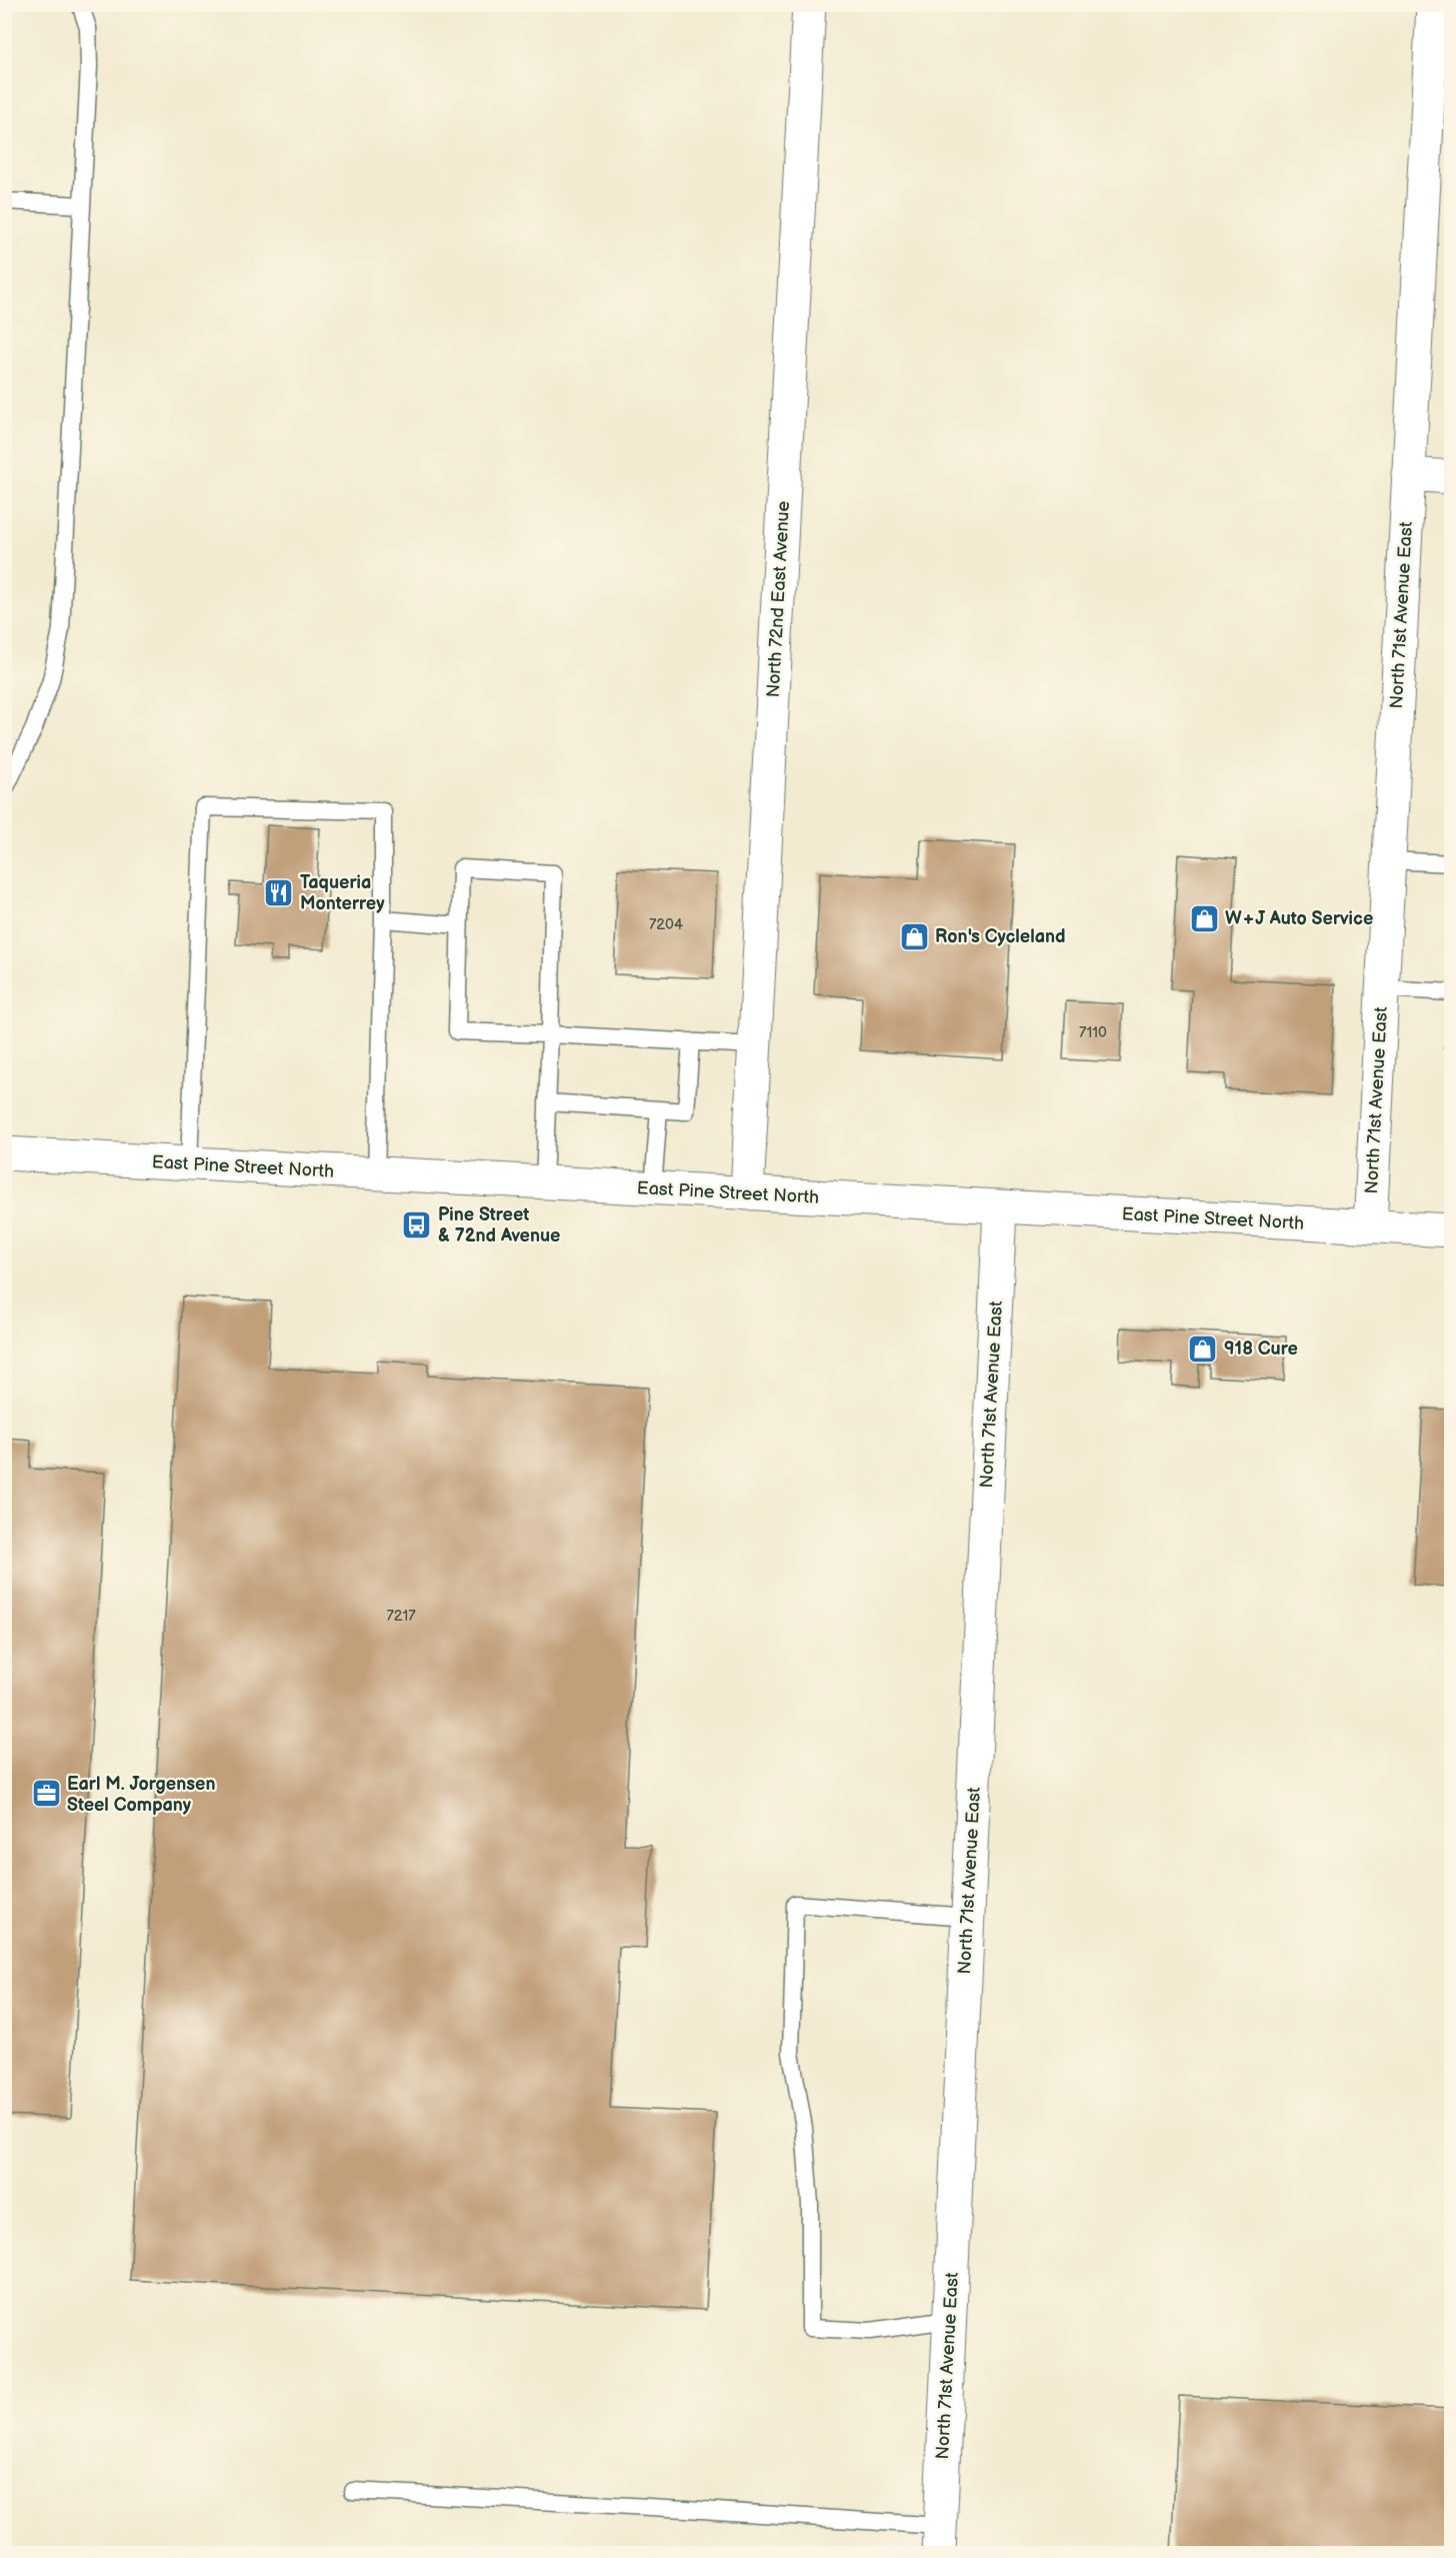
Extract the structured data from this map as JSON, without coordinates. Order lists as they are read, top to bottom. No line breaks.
{"streets":{"street":["North 72nd East Avenue","North 71st Avenue East","East Pine Street North"]},"crossings":[["North 72nd East Avenue","East Pine Street North"],["North 71st Avenue East","East Pine Street North"]],"places":{"restaurant":["Taqueria Monterrey"],"shop":["W+J Auto Service","Ron's Cycleland","918 Cure"],"bus stop":["Pine Street & 72nd Avenue"],"office":["Earl M. Jorgensen Steel Company"]},"house_numbers":["7204","7110","7217"]}
